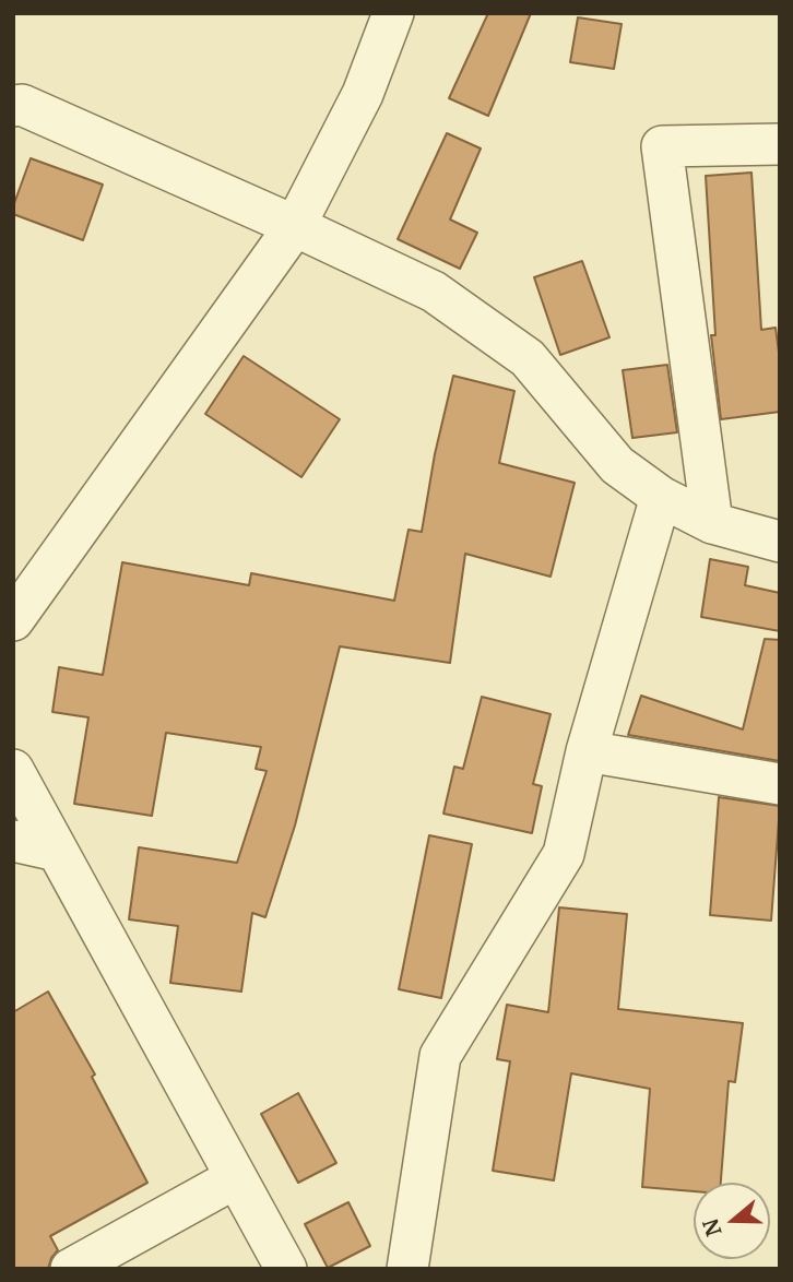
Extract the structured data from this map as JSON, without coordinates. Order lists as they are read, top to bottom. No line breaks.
{"north":"left"}
